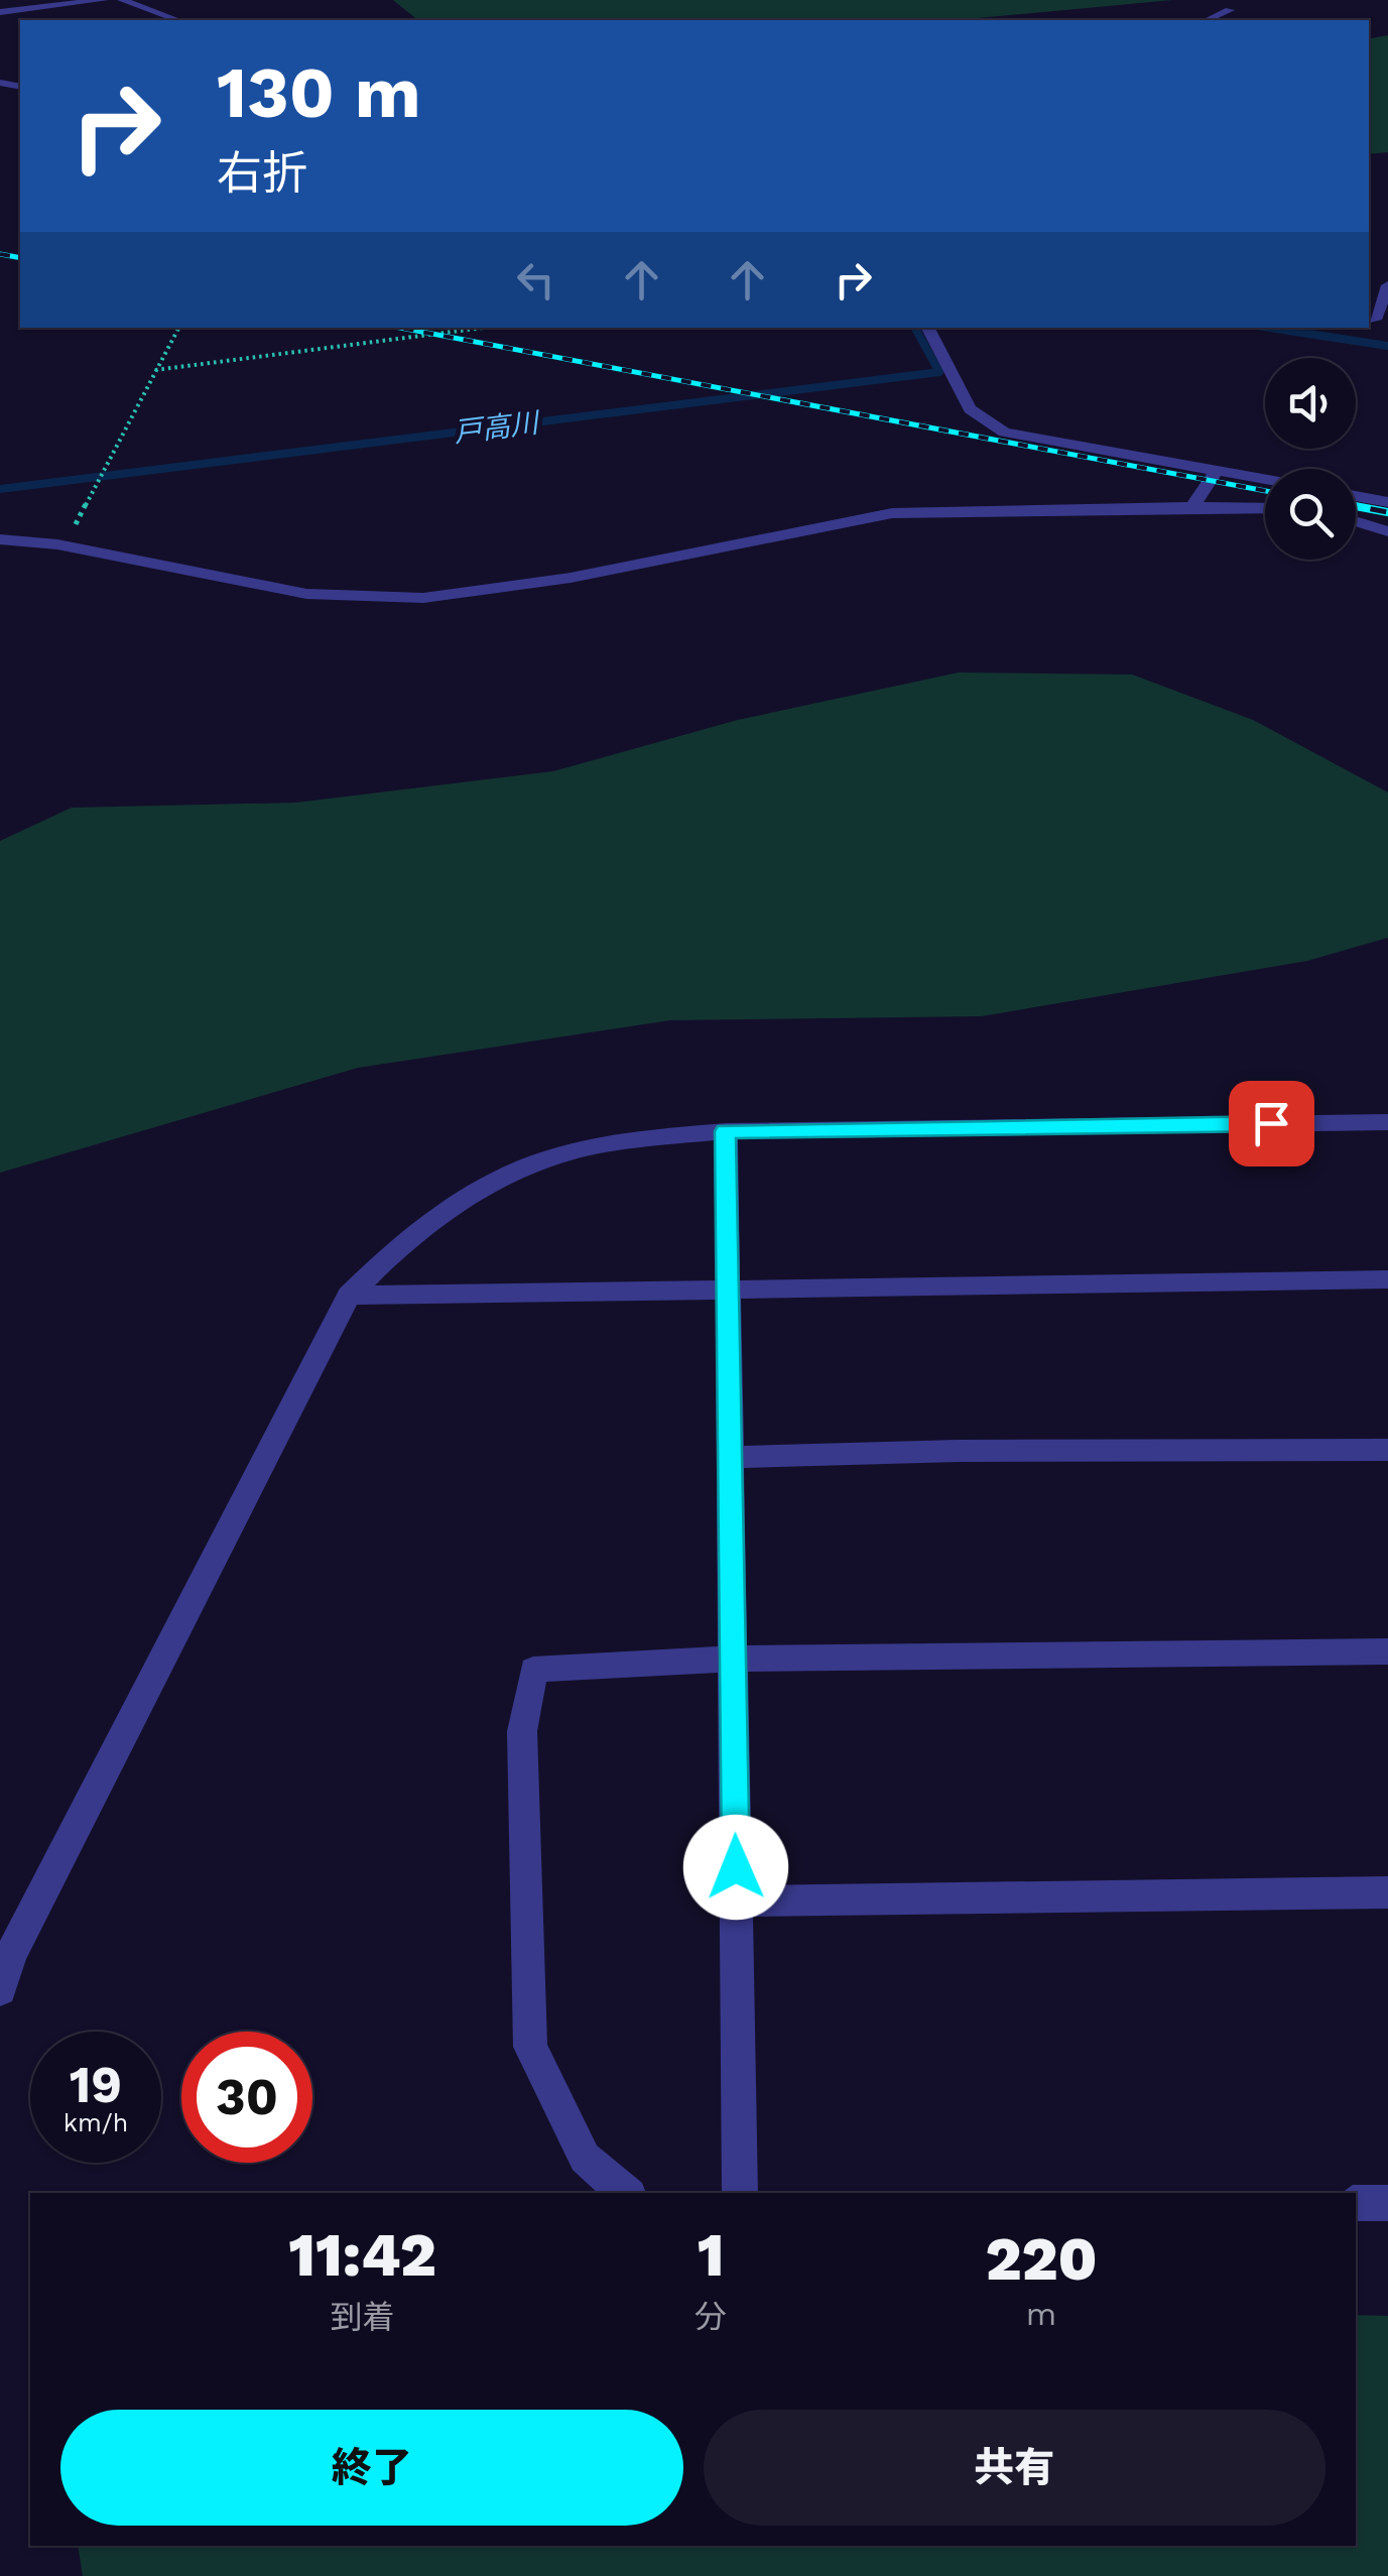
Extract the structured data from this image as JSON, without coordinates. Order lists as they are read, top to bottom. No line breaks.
{"water":["戸高川"],"page":{"turn":["130 m","右折"],"speed":"19 km/h","limit":"30","eta":["11:42","到着","1","分","220","m"],"buttons":["終了","共有"]}}
